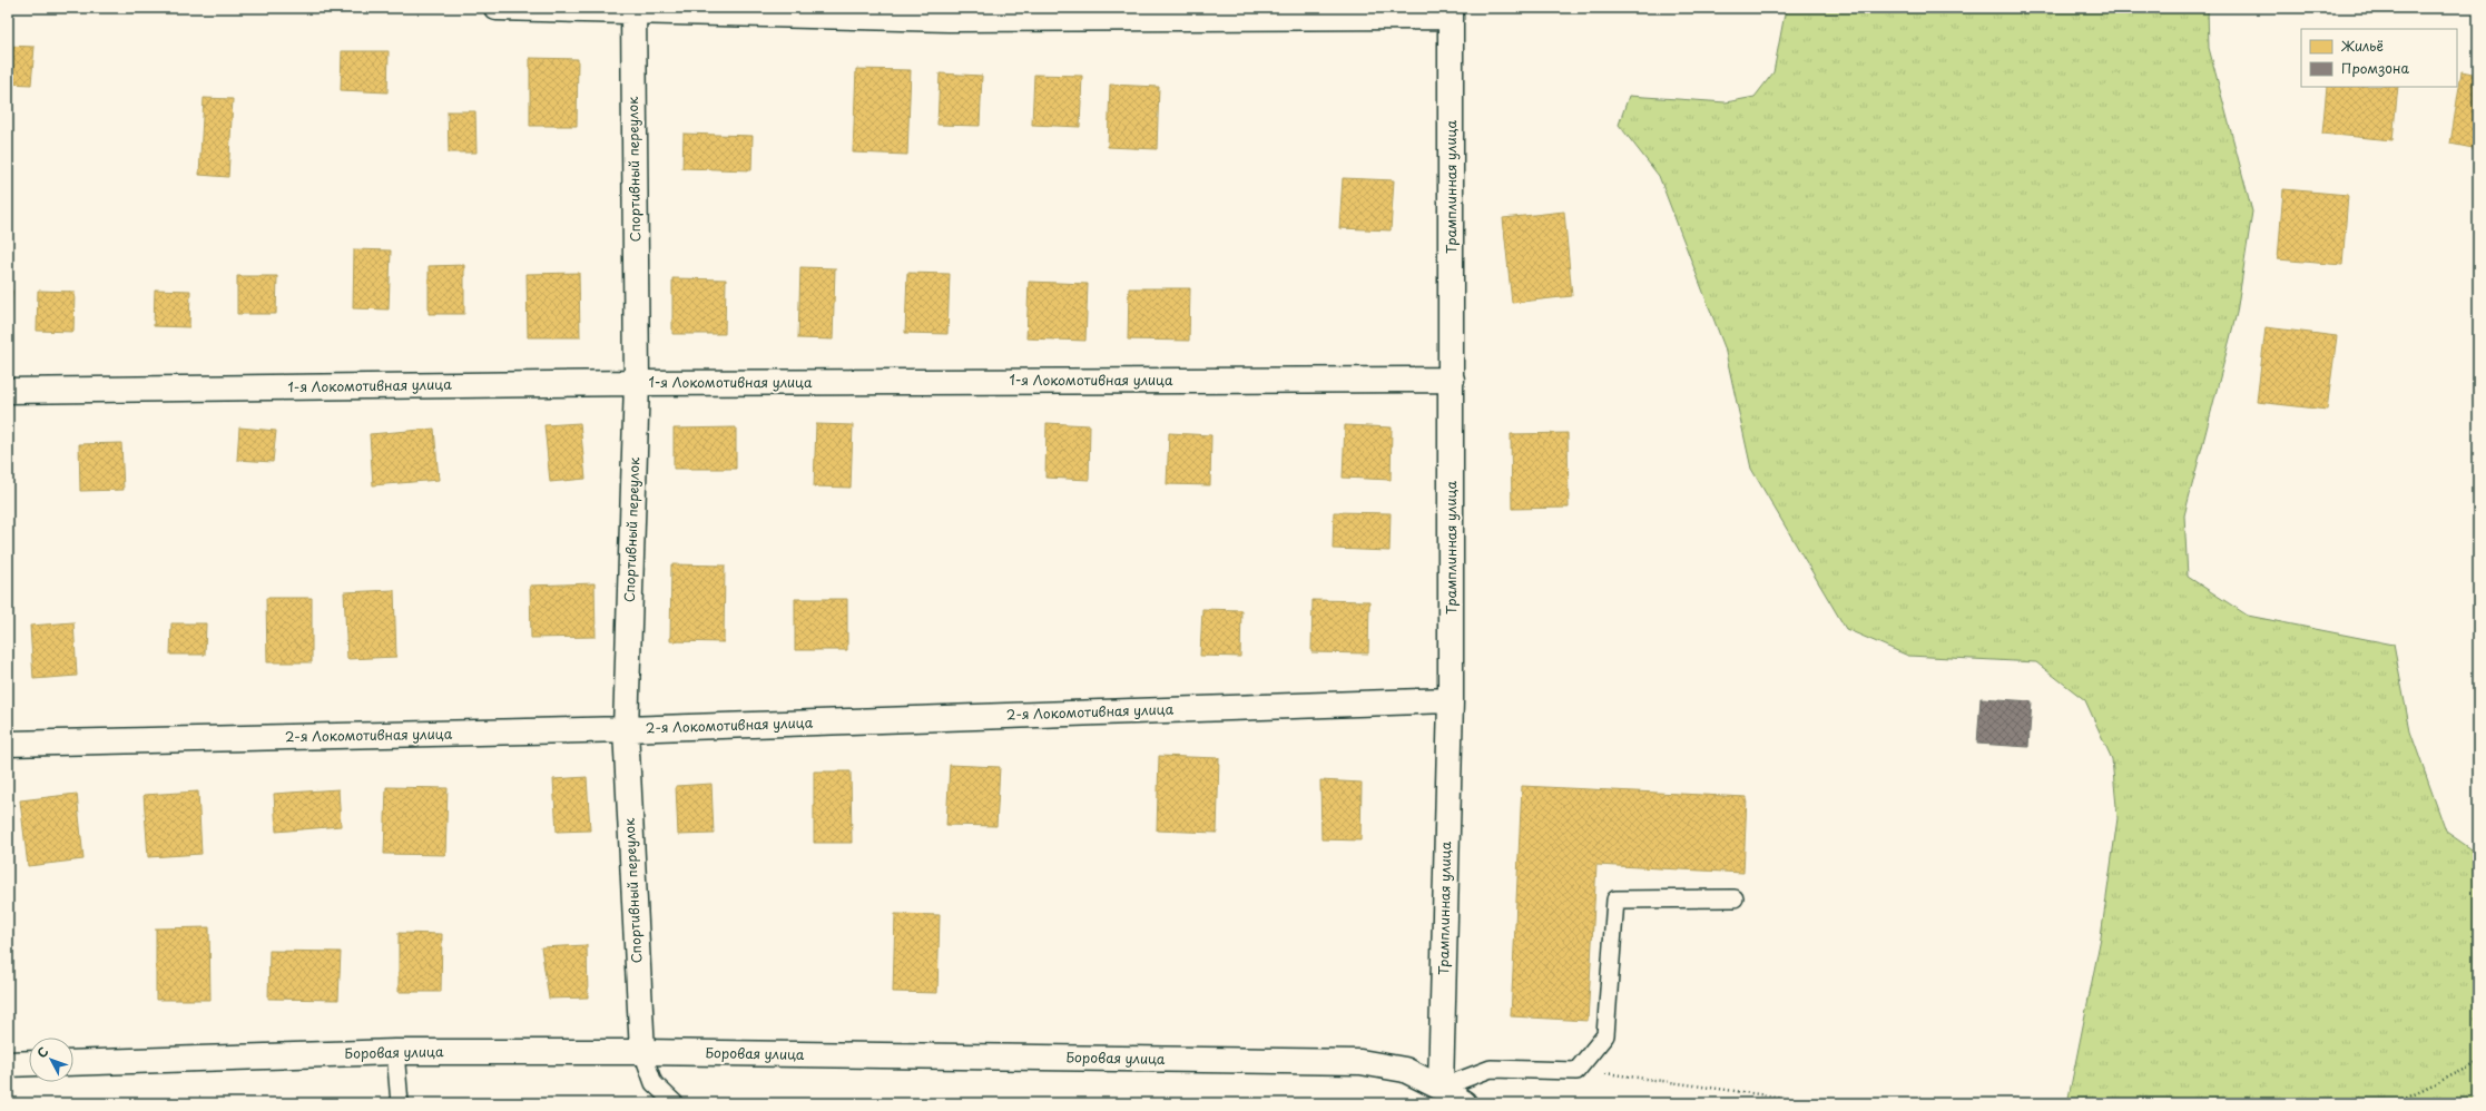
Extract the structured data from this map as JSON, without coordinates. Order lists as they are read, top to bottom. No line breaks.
{"streets":{"street":["Спортивный переулок","Трамплинная улица","1-я Локомотивная улица","2-я Локомотивная улица","Боровая улица"]},"crossings":[["Спортивный переулок","1-я Локомотивная улица"],["Спортивный переулок","2-я Локомотивная улица"],["Спортивный переулок","Боровая улица"],["Трамплинная улица","1-я Локомотивная улица"],["Трамплинная улица","2-я Локомотивная улица"],["Трамплинная улица","Боровая улица"]],"legend":["Жильё","Промзона"],"north":"top left"}
